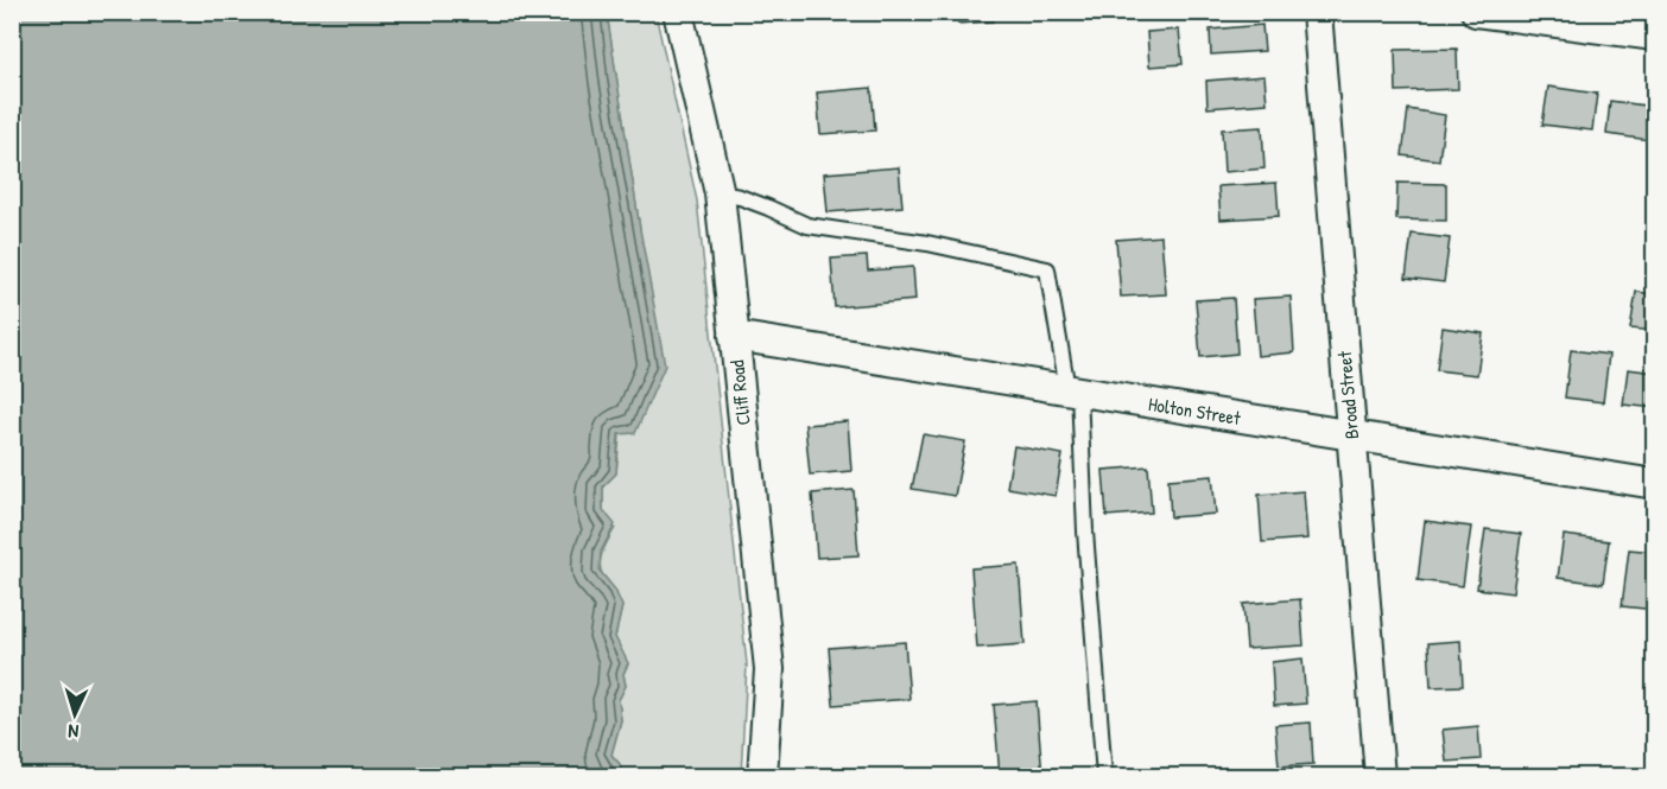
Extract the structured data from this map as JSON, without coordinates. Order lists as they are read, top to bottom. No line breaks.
{"streets":{"street":["Cliff Road","Broad Street","Holton Street"]},"crossings":[["Cliff Road","Holton Street"],["Broad Street","Holton Street"]],"north":"bottom"}
